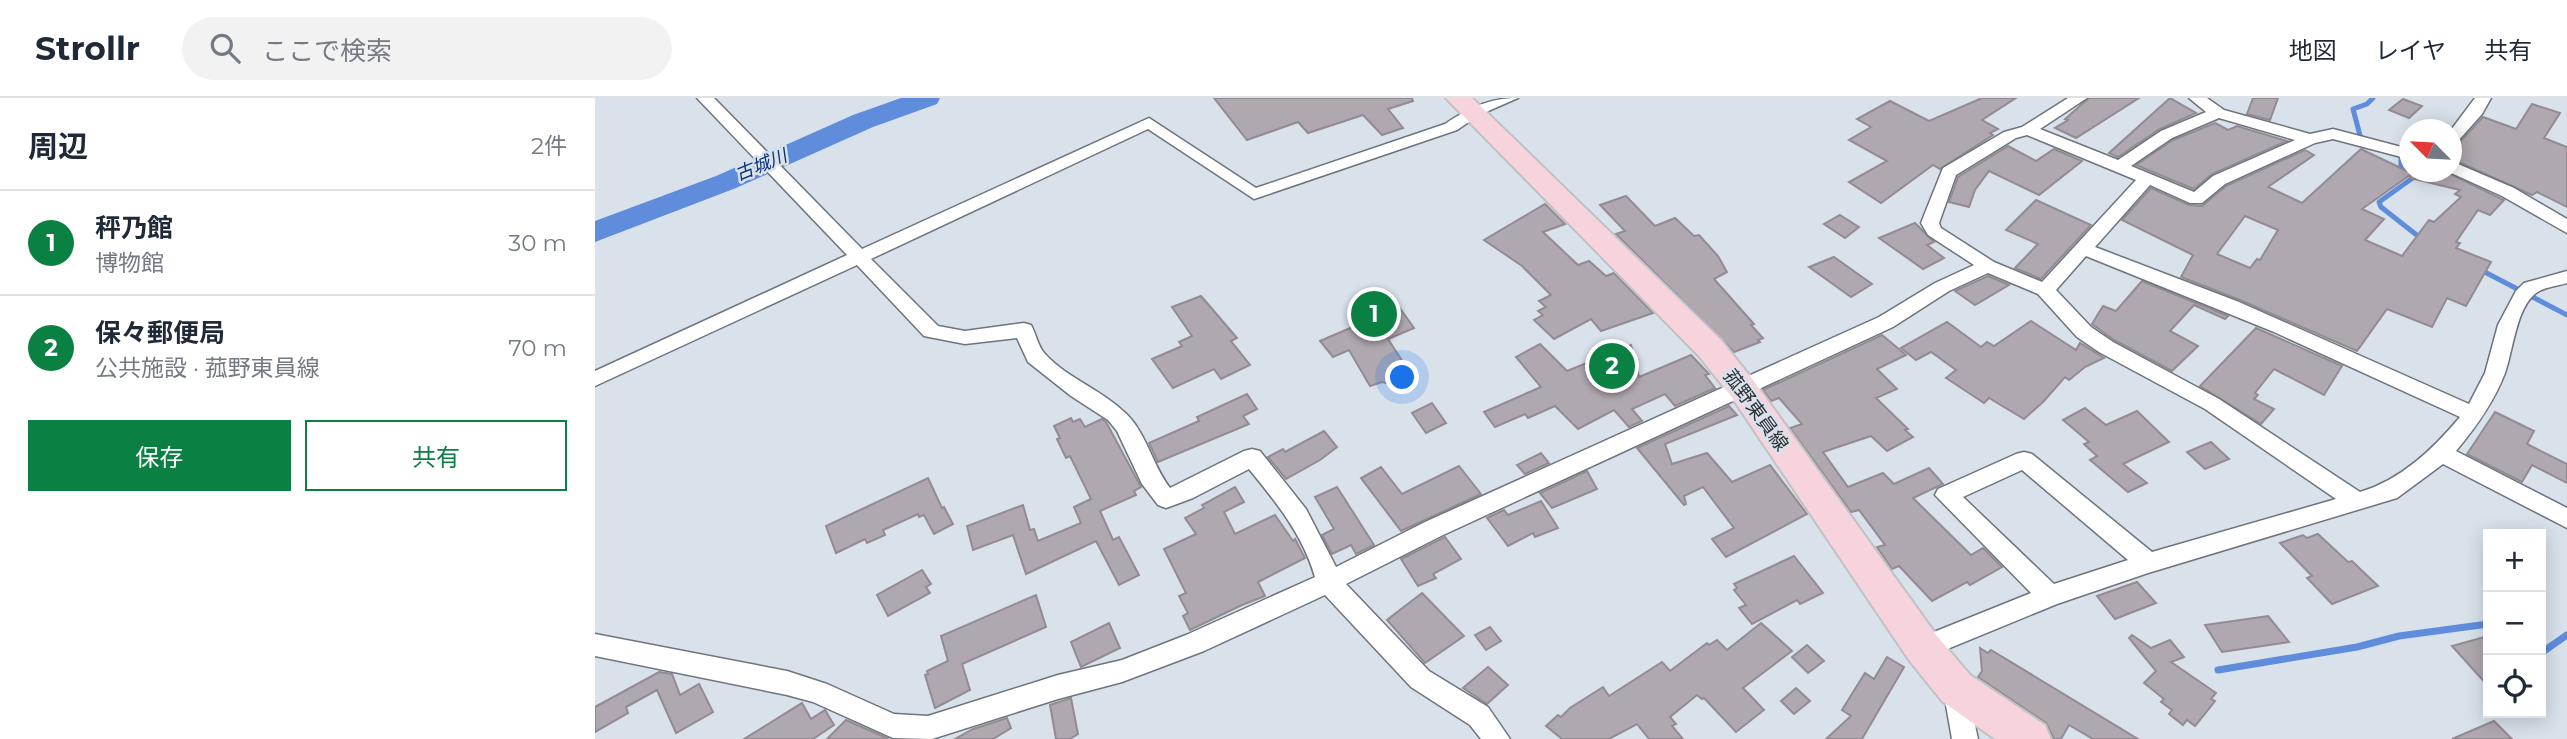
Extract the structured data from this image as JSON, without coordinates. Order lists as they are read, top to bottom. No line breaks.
{"streets":{"main road":["菰野東員線"]},"water":["古城川"],"north":"top left","page":{"header":"Strollr","search":"ここで検索","nav":["地図","レイヤ","共有"],"heading":["周辺","2件"],"list":[{"mark":"1","name":"秤乃館","note":"博物館","value":"30 m"},{"mark":"2","name":"保々郵便局","note":"公共施設 · 菰野東員線","value":"70 m"}],"pins":["1","2"],"buttons":["保存","共有"],"map_buttons":["+","−"]}}
